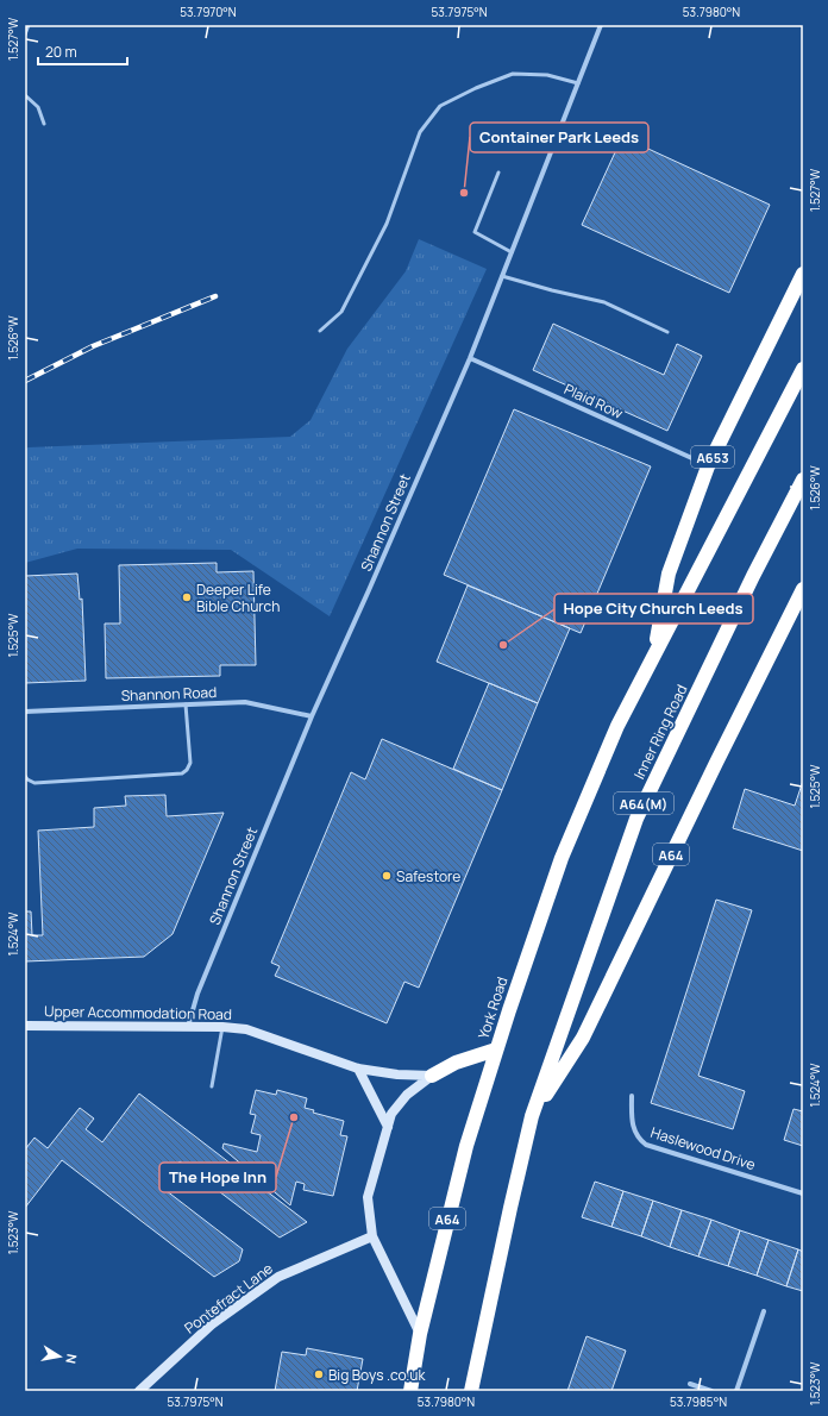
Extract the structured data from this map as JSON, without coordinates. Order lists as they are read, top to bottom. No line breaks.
{"streets":{"highway":["A653","Inner Ring Road","A64(M)","A64","York Road"],"street":["Plaid Row","Shannon Street","Shannon Road","Upper Accommodation Road","Haslewood Drive","Pontefract Lane"]},"crossings":[["Plaid Row","A653"],["Plaid Row","Shannon Street"],["A653","A64"],["A653","York Road"],["Shannon Street","Shannon Road"],["Shannon Street","Upper Accommodation Road"],["Inner Ring Road","A64"],["A64","York Road"]],"places":["Container Park Leeds","Deeper Life Bible Church","Hope City Church Leeds","Safestore","The Hope Inn","Big Boys .co.uk"],"scale_bar":"20 m","north":"right","coordinates":["53.7970°N","53.7975°N","53.7980°N","1.527°W","1.526°W","1.525°W","1.524°W","1.523°W","53.7985°N"]}
